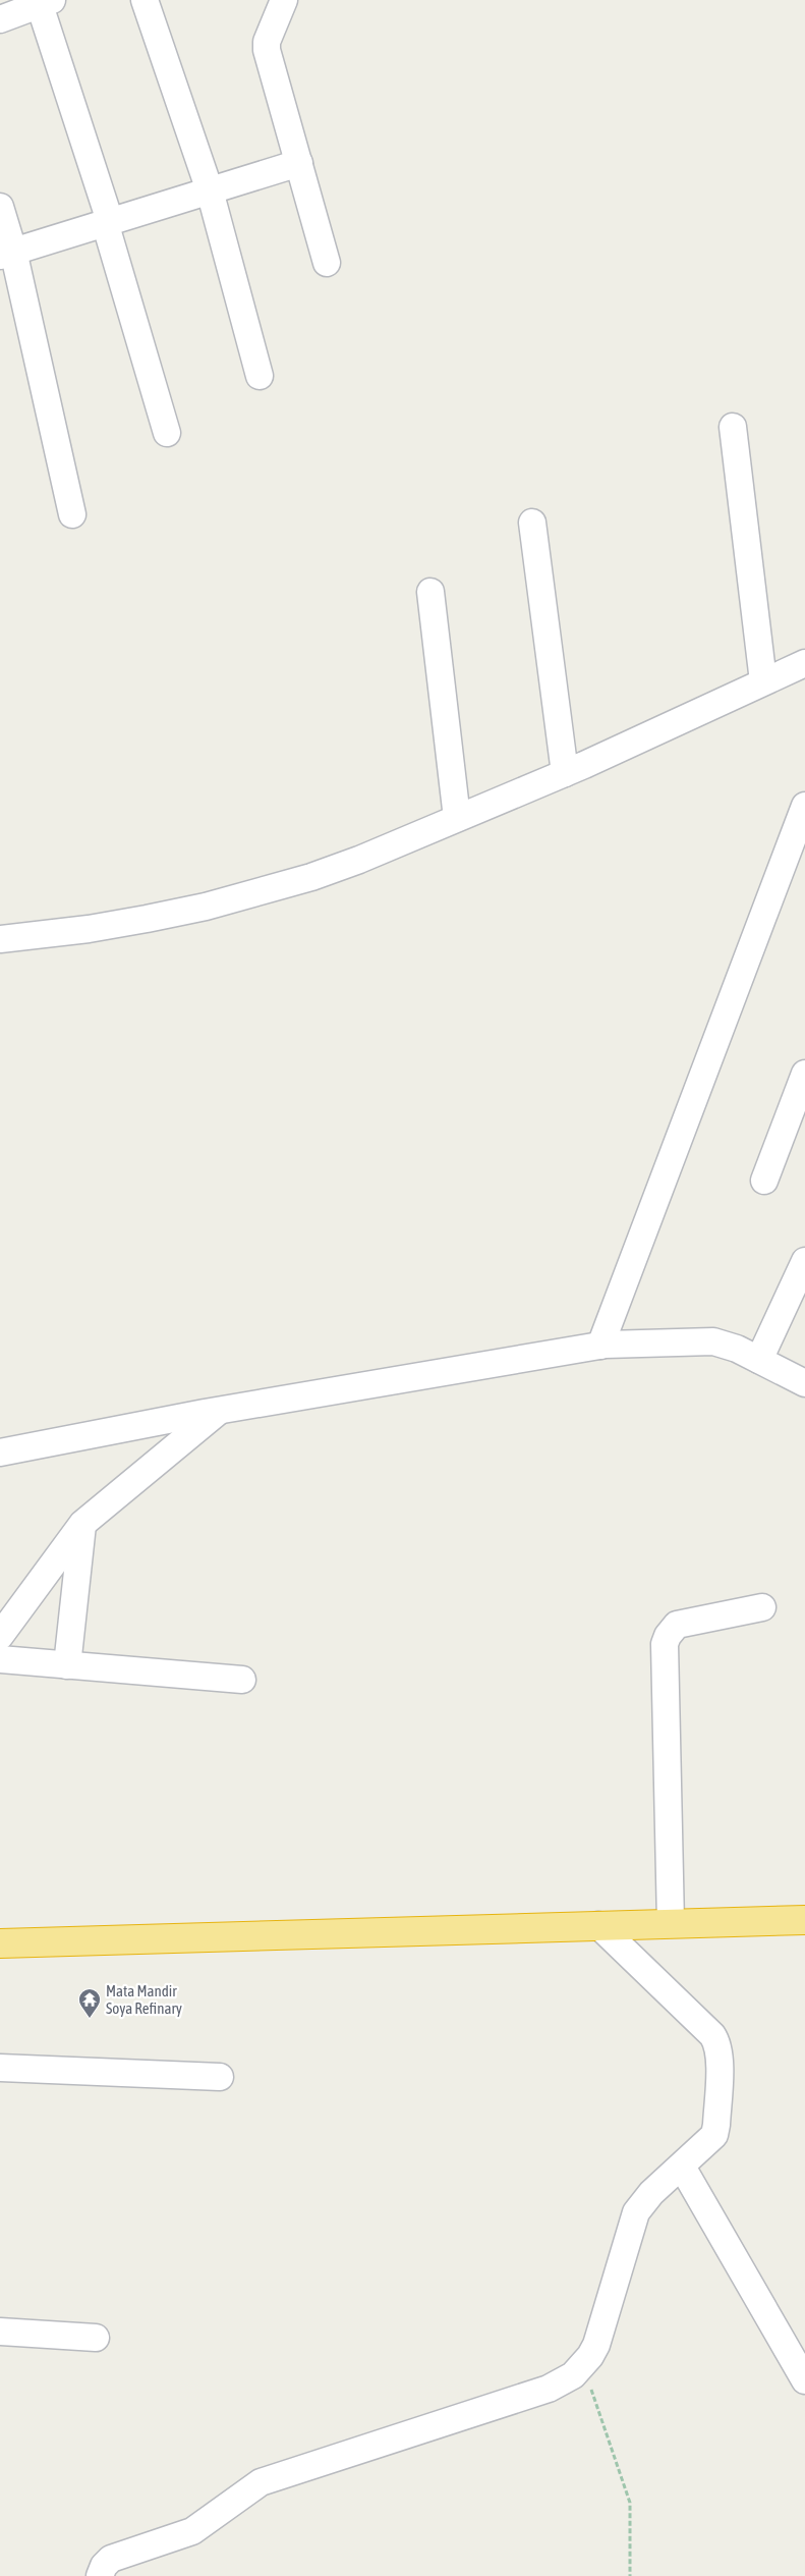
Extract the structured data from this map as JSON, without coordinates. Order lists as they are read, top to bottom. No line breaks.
{"places":{"temple":["Mata Mandir Soya Refinary"]}}
